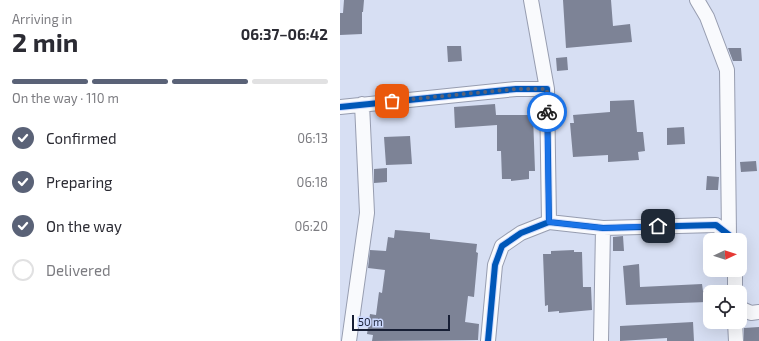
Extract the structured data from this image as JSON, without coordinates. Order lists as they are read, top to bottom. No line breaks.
{"scale_bar":"50 m","north":"right","page":{"heading":["2 min","Arriving in","06:37–06:42"],"bar":"On the way · 110 m","list":[["Confirmed","06:13"],["Preparing","06:18"],["On the way","06:20"],"Delivered"],"scale":"50 m"}}
